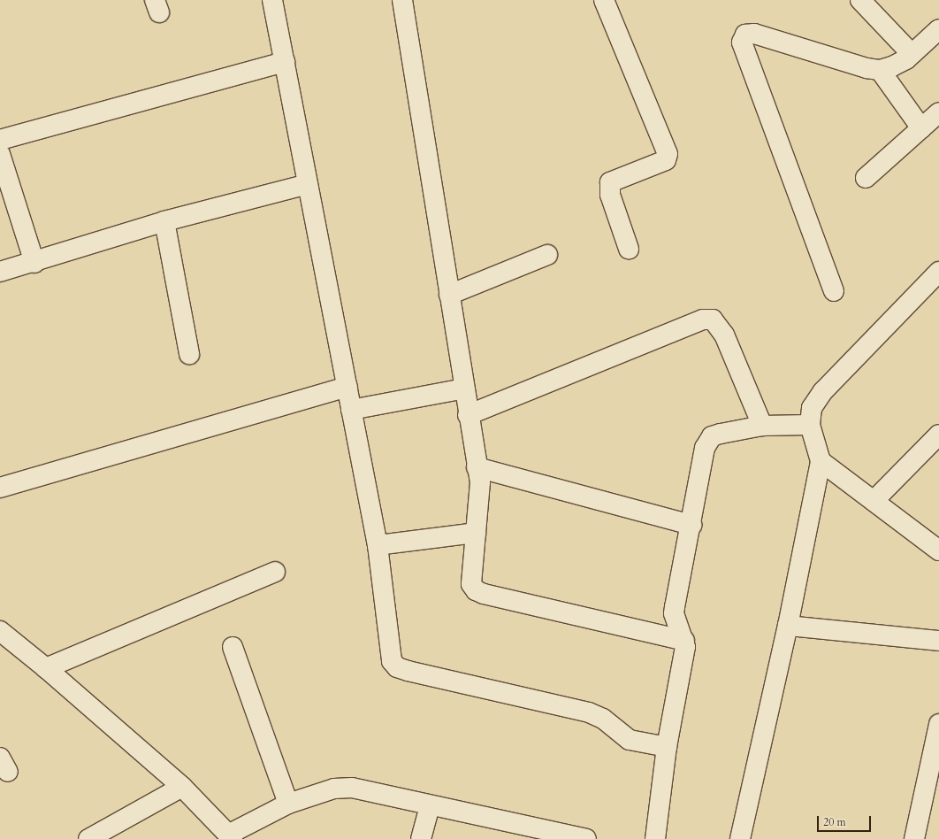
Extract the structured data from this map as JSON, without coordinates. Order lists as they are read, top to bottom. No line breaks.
{"scale_bar":"20 m"}
